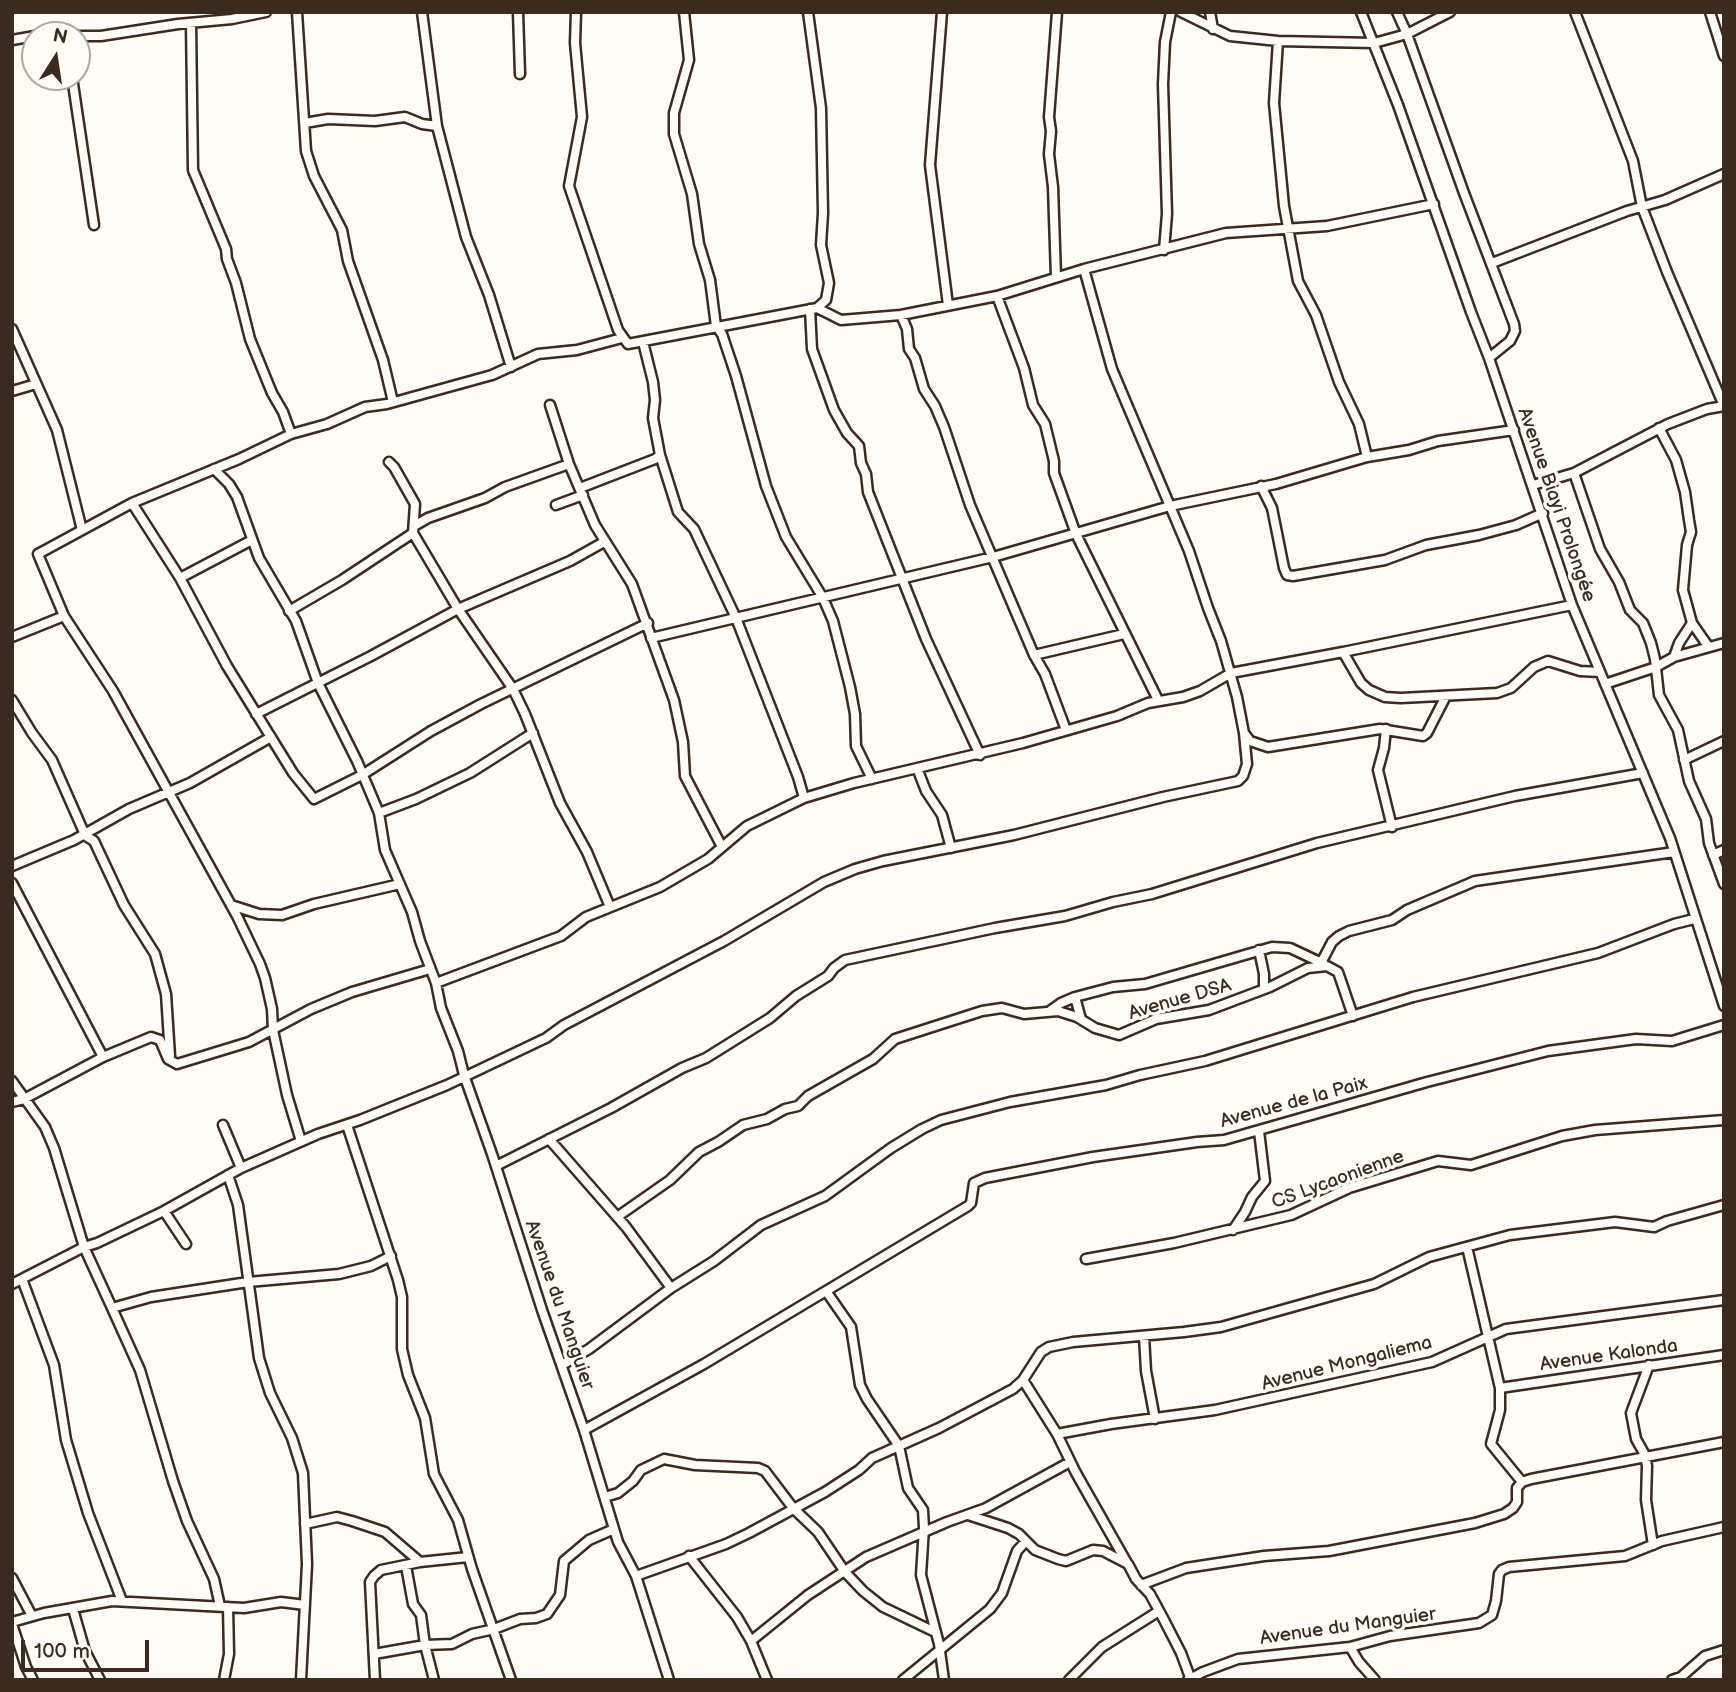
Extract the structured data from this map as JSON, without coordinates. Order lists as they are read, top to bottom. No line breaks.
{"streets":{"street":["Avenue Biayi Prolongée","Avenue DSA","Avenue de la Paix","CS Lycaonienne","Avenue du Manguier","Avenue Kalonda","Avenue Mongaliema"]},"scale_bar":"100 m","north":"top"}
